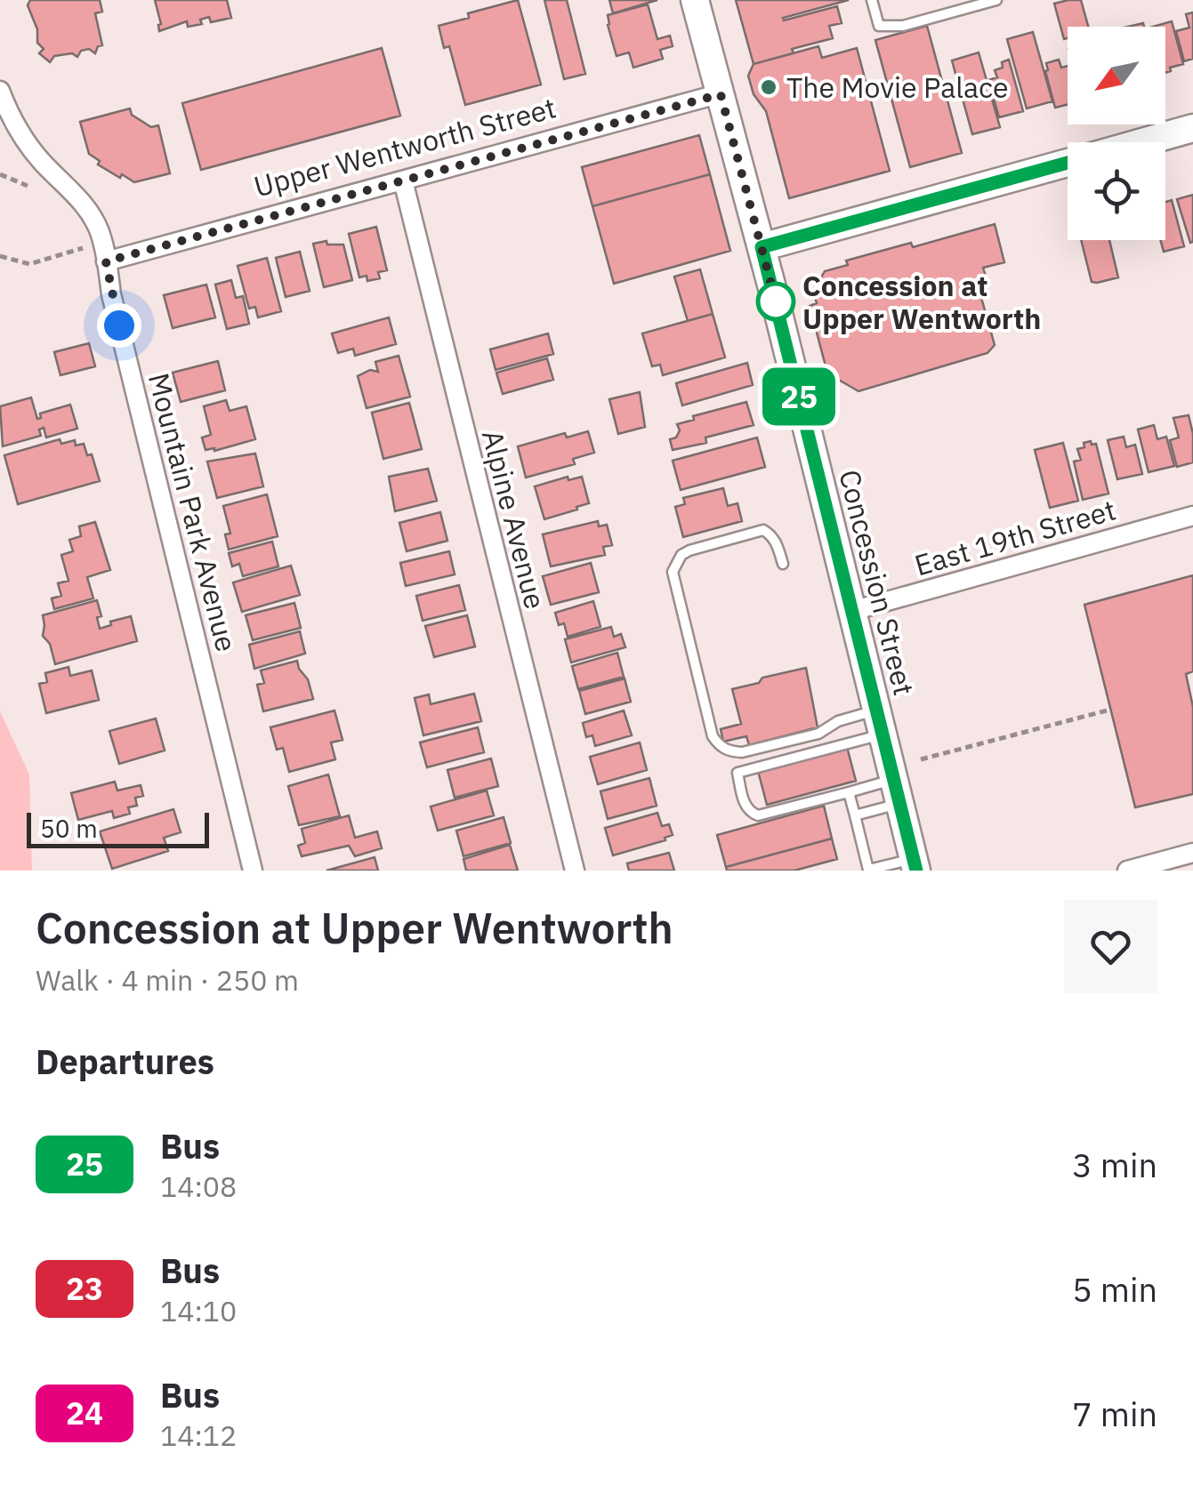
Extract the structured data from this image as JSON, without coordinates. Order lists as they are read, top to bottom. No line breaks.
{"streets":{"main road":["Concession Street"],"street":["Upper Wentworth Street","Mountain Park Avenue","Alpine Avenue","East 19th Street"]},"crossings":[["Upper Wentworth Street","Mountain Park Avenue"],["Upper Wentworth Street","Alpine Avenue"],["Upper Wentworth Street","Concession Street"],["East 19th Street","Concession Street"]],"places":["The Movie Palace","Concession at Upper Wentworth"],"lines":["bus line 25"],"scale_bar":"50 m","north":"bottom left","page":{"on_map":"25","scale":"50 m","heading":[["Concession at Upper Wentworth","Walk · 4 min · 250 m"],"Departures"],"list":[{"mark":"25","name":"Bus","note":"14:08","value":"3 min"},{"mark":"23","name":"Bus","note":"14:10","value":"5 min"},{"mark":"24","name":"Bus","note":"14:12","value":"7 min"}]}}
